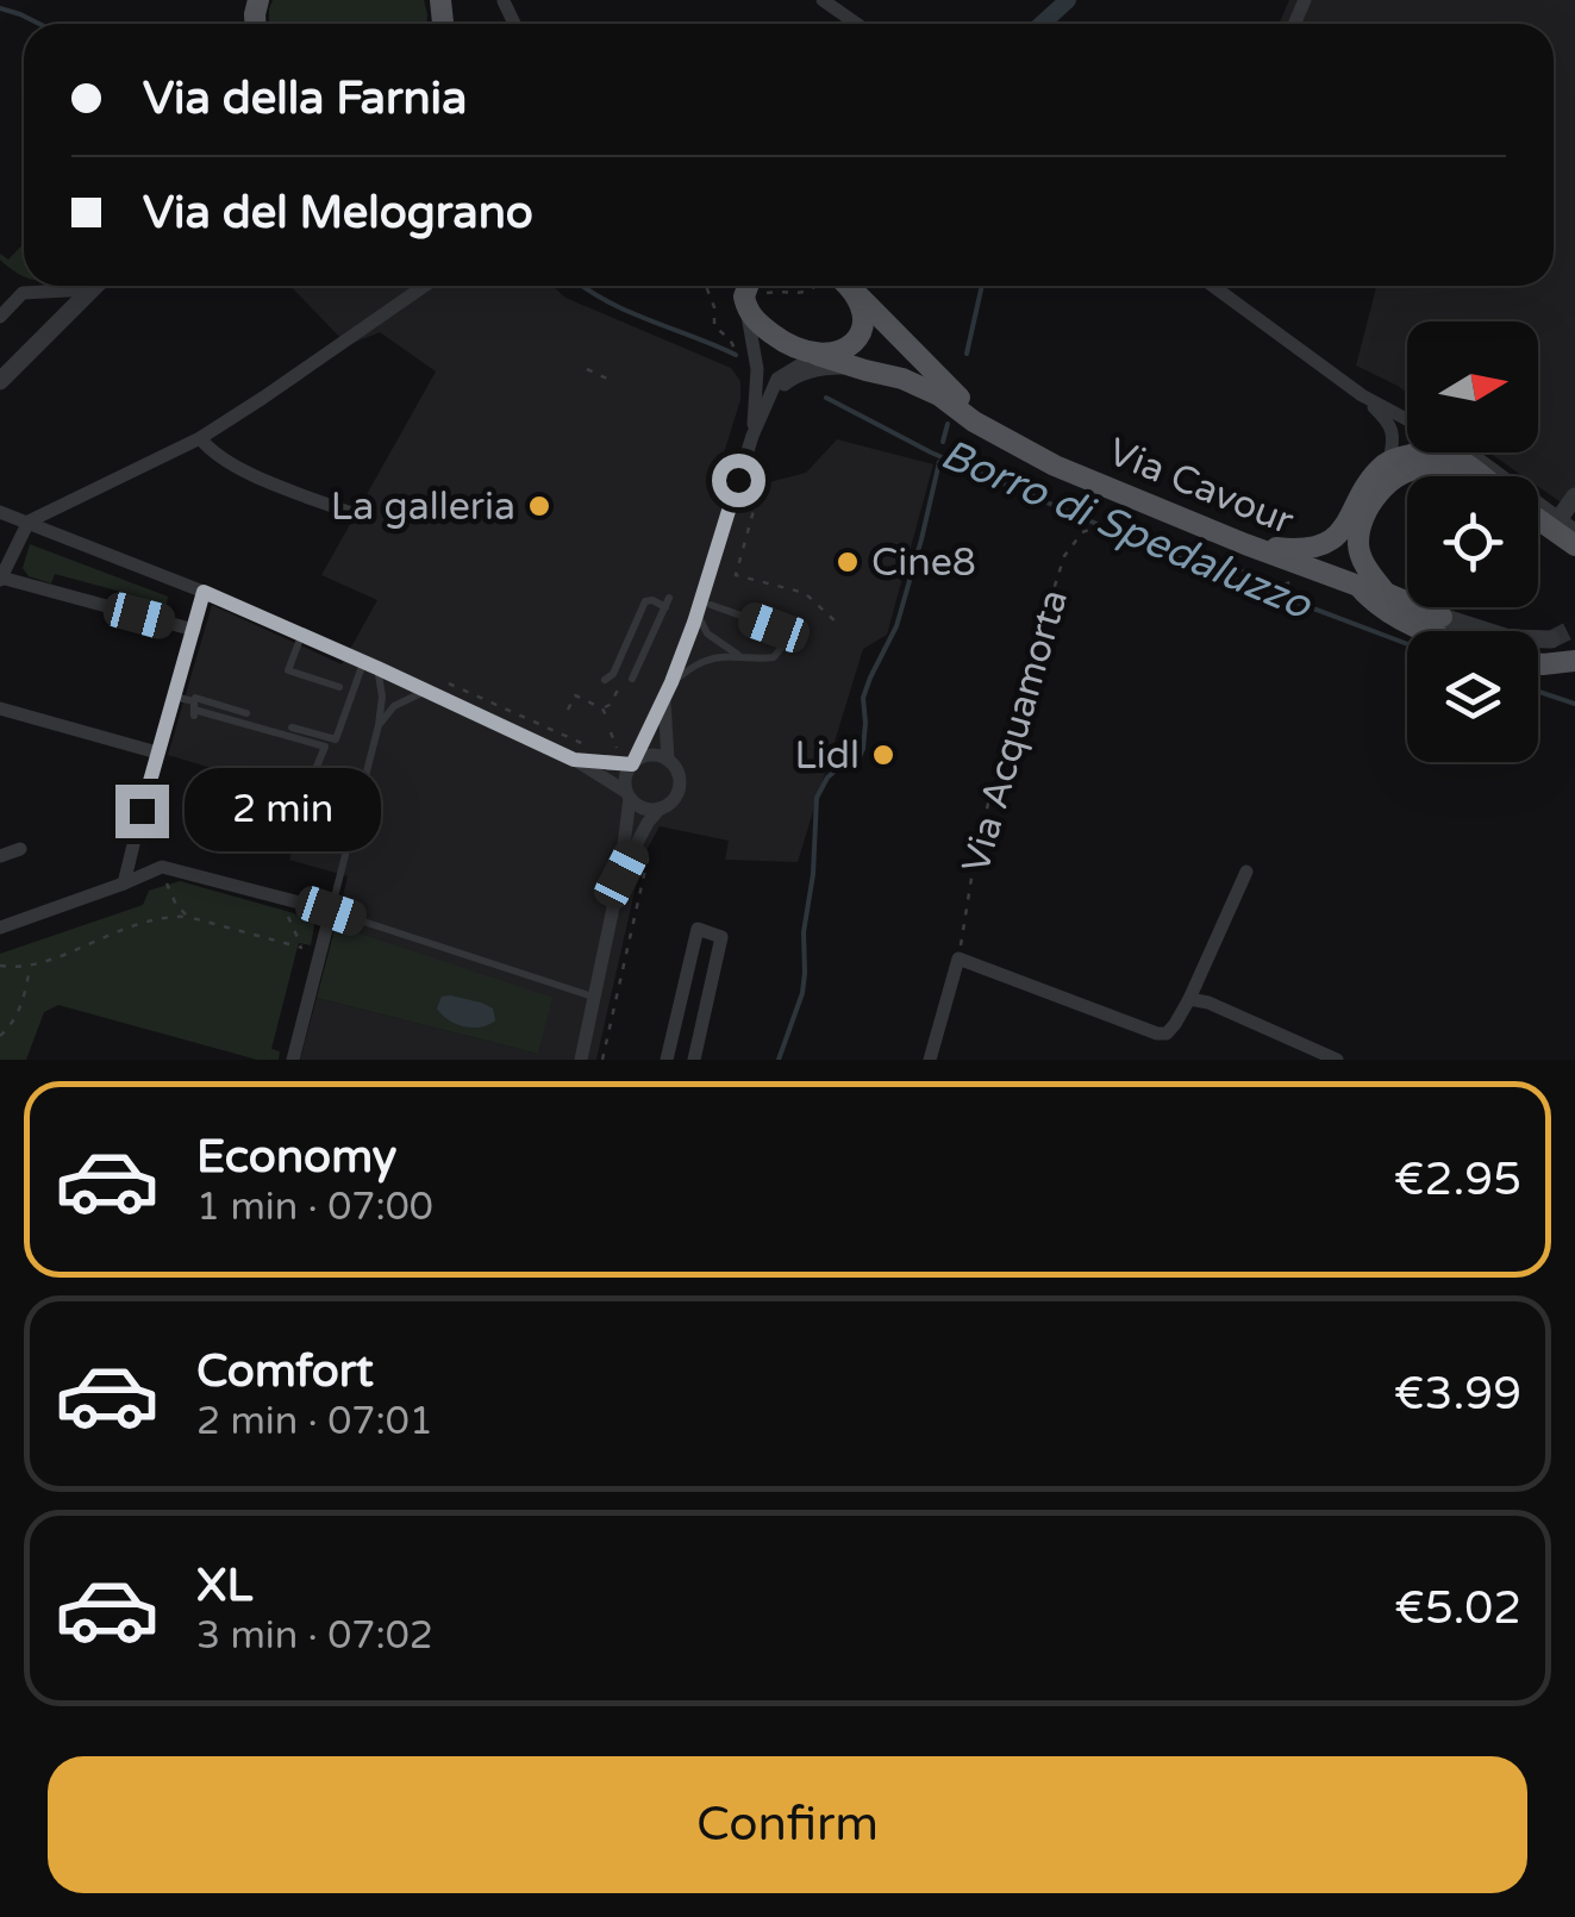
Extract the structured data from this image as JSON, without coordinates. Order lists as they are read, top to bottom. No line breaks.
{"streets":{"main road":["Via Cavour"],"path":["Via Acquamorta"]},"crossings":[["Via Cavour","Via Acquamorta"]],"water":["Borro di Spedaluzzo"],"places":["La galleria","Cine8","Lidl"],"north":"right","page":{"banner":["Via della Farnia","Via del Melograno"],"bubble":"2 min","list":[{"name":"Economy","note":"1 min · 07:00","value":"€2.95"},{"name":"Comfort","note":"2 min · 07:01","value":"€3.99"},{"name":"XL","note":"3 min · 07:02","value":"€5.02"}],"buttons":"Confirm"}}
